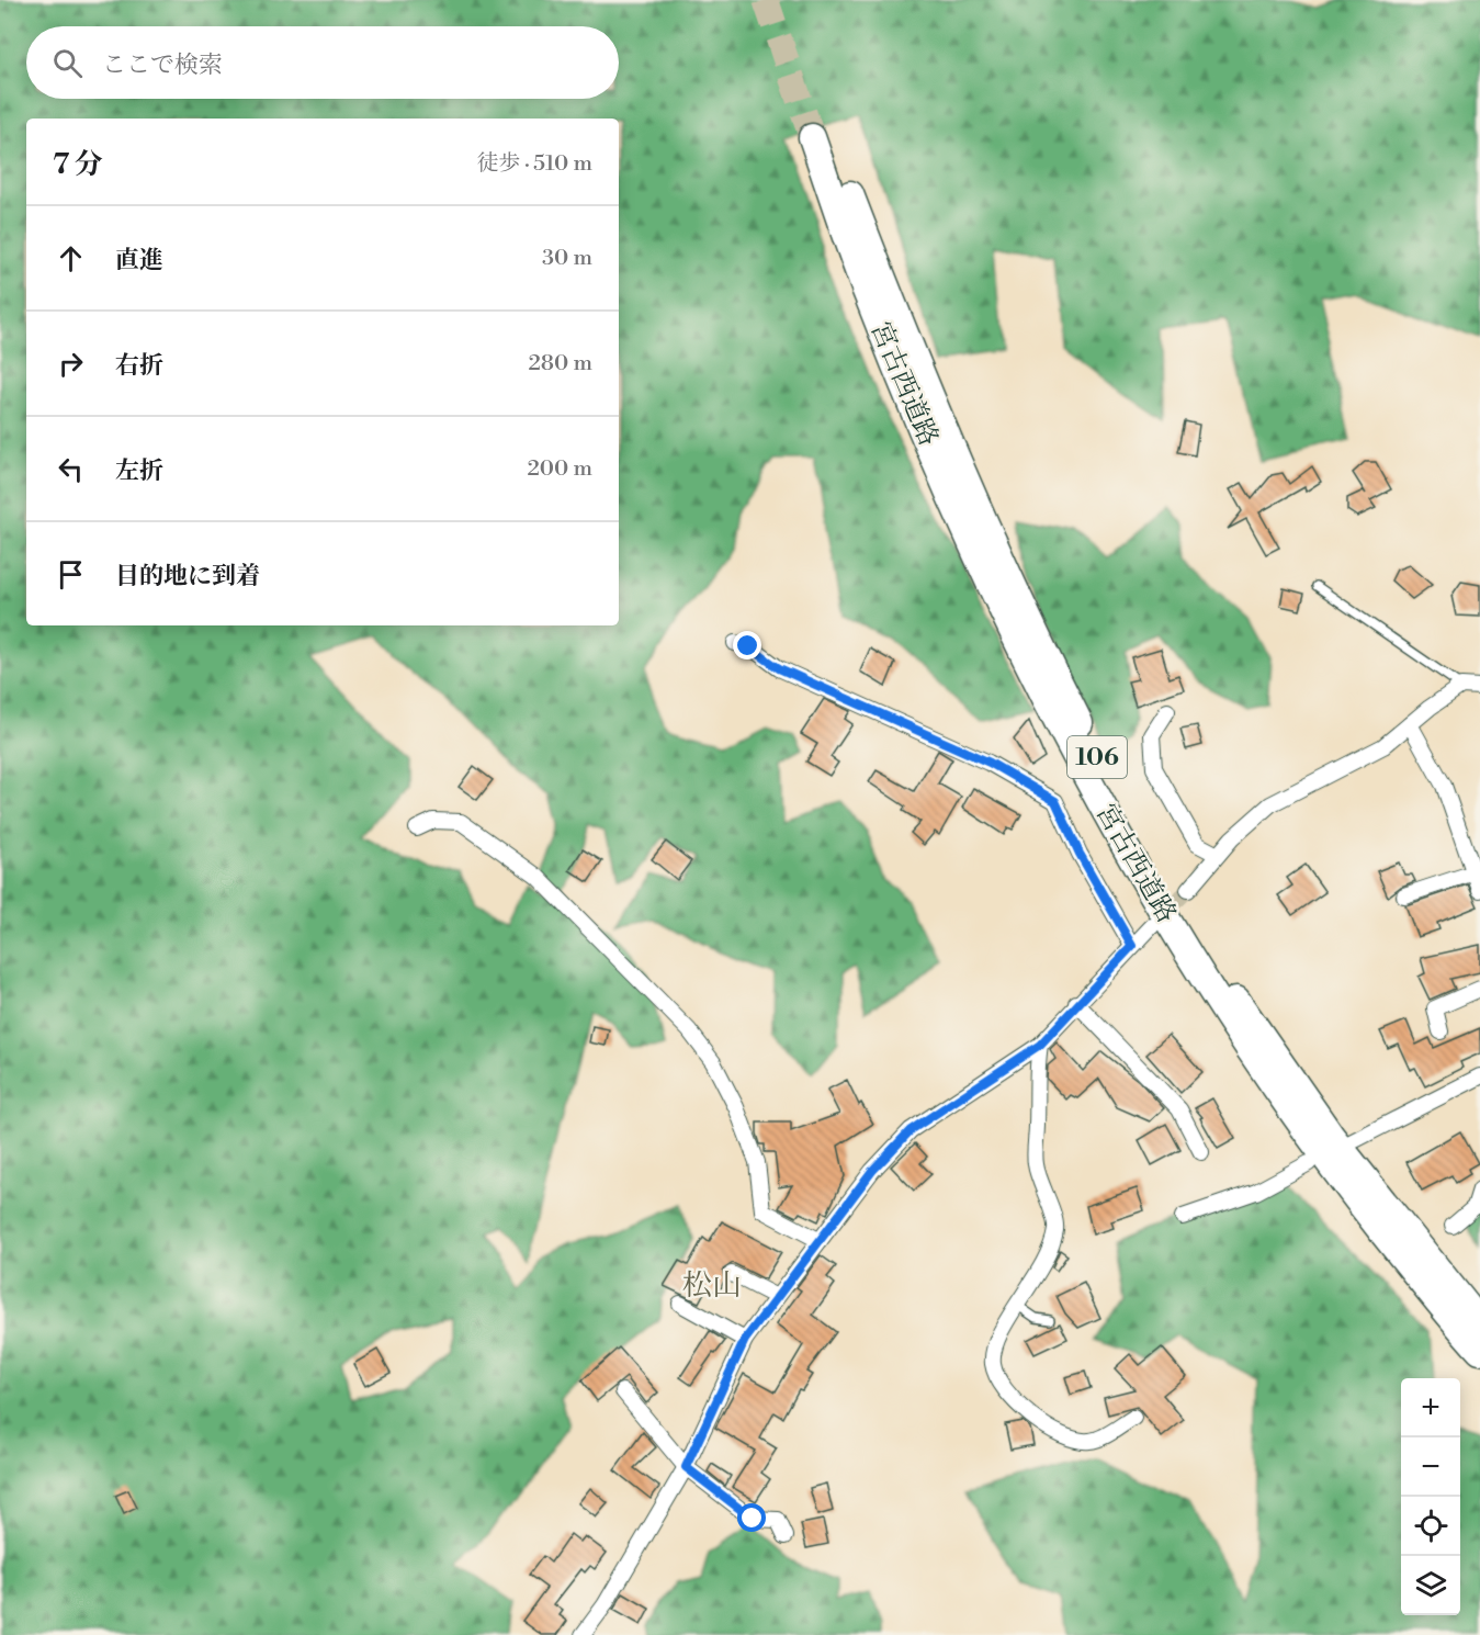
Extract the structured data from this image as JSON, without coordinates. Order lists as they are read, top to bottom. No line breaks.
{"streets":{"highway":["宮古西道路","106"]},"districts":["松山"],"page":{"search":"ここで検索","heading":["7 分","徒歩 · 510 m"],"list":[["直進","30 m"],["右折","280 m"],["左折","200 m"],"目的地に到着"],"map_buttons":["+","−"]}}
